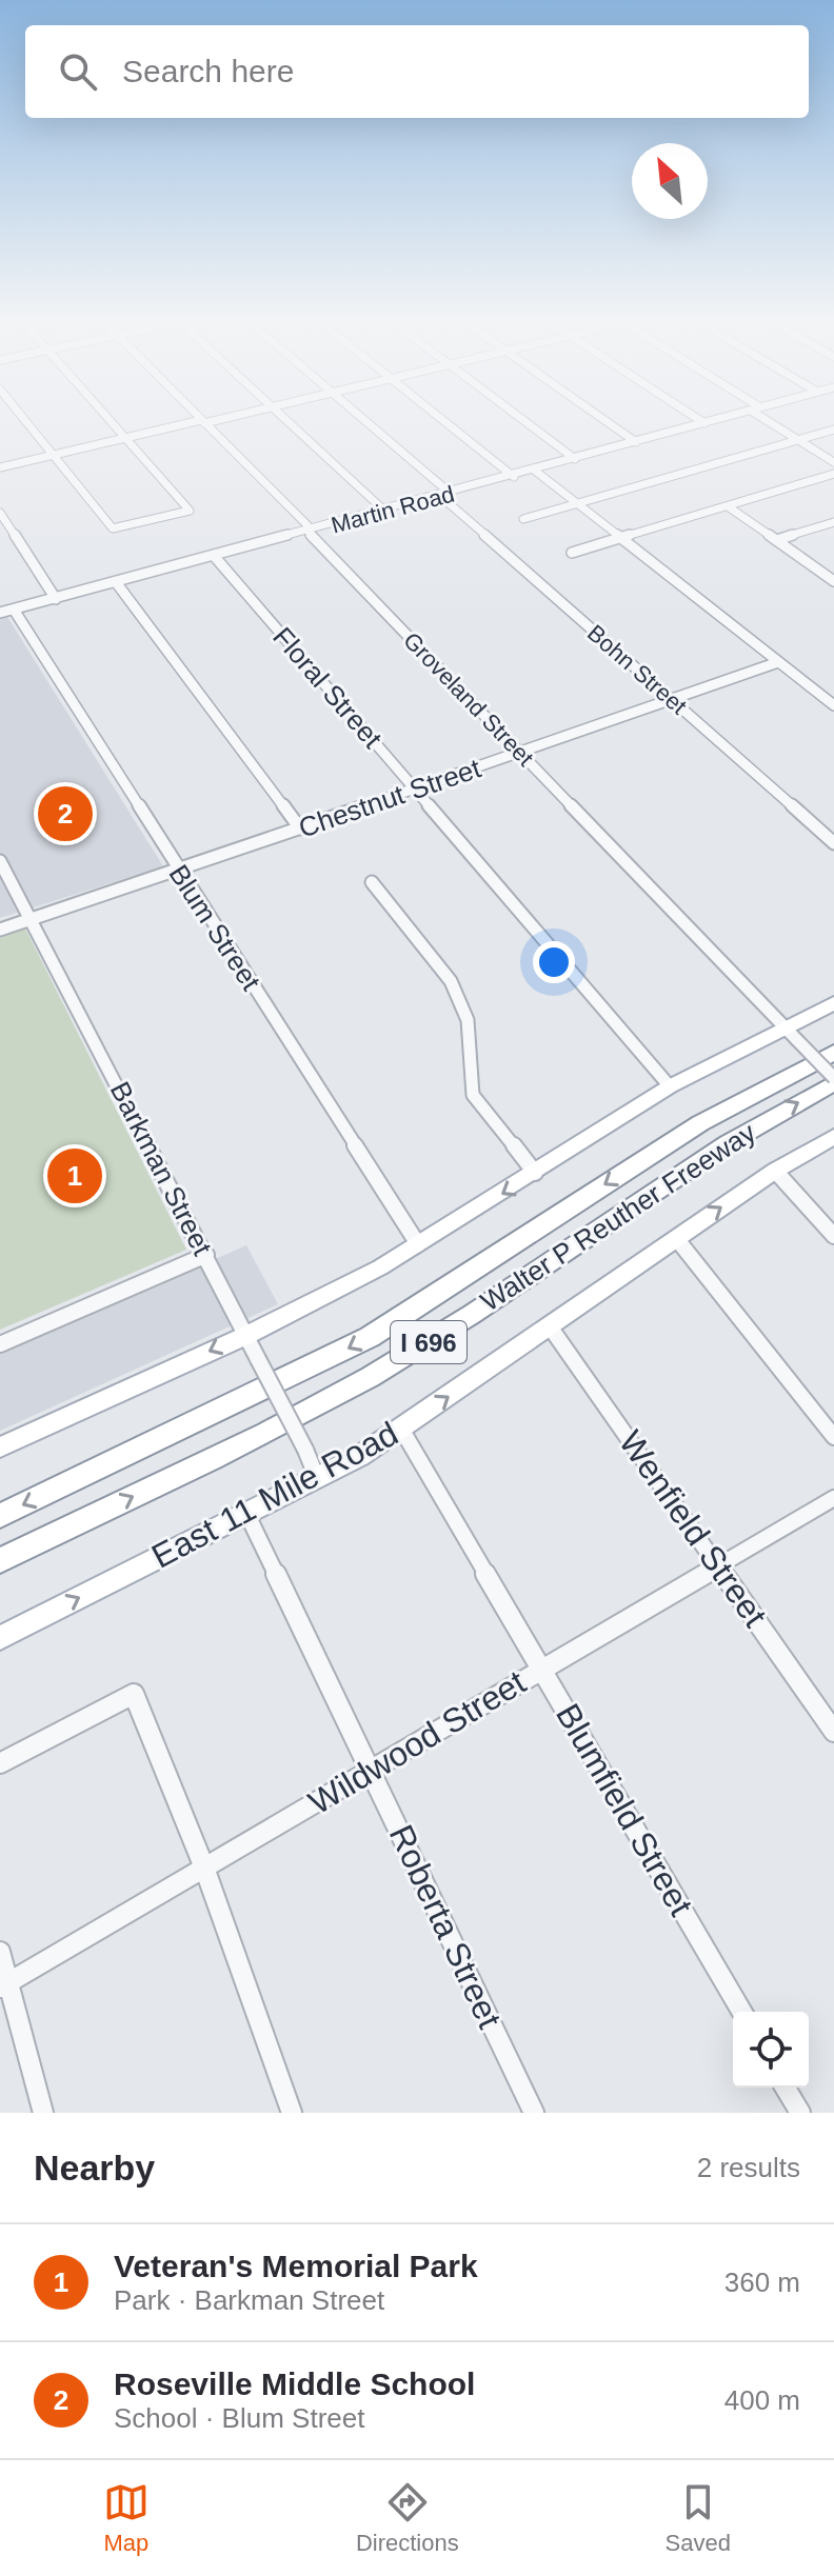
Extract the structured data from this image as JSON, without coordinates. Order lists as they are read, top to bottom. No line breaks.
{"streets":{"highway":["Walter P Reuther Freeway","I 696"],"main road":["East 11 Mile Road"],"street":["Martin Road","Bohn Street","Floral Street","Groveland Street","Chestnut Street","Blum Street","Barkman Street","Wenfield Street","Wildwood Street","Blumfield Street","Roberta Street"]},"crossings":[["Martin Road","Bohn Street"],["Martin Road","Floral Street"],["Martin Road","Groveland Street"],["Martin Road","Blum Street"],["Bohn Street","Chestnut Street"],["Floral Street","Chestnut Street"],["Groveland Street","Chestnut Street"],["Groveland Street","Walter P Reuther Freeway"],["Chestnut Street","Blum Street"],["Chestnut Street","Barkman Street"],["Barkman Street","East 11 Mile Road"],["East 11 Mile Road","Wenfield Street"],["East 11 Mile Road","Blumfield Street"],["East 11 Mile Road","Roberta Street"],["Wenfield Street","Wildwood Street"],["Wildwood Street","Blumfield Street"],["Wildwood Street","Roberta Street"]],"north":"top left","page":{"search":"Search here","pins":["2","1"],"heading":["Nearby","2 results"],"list":[{"mark":"1","name":"Veteran's Memorial Park","note":"Park · Barkman Street","value":"360 m"},{"mark":"2","name":"Roseville Middle School","note":"School · Blum Street","value":"400 m"}],"nav":["Map","Directions","Saved"]}}
